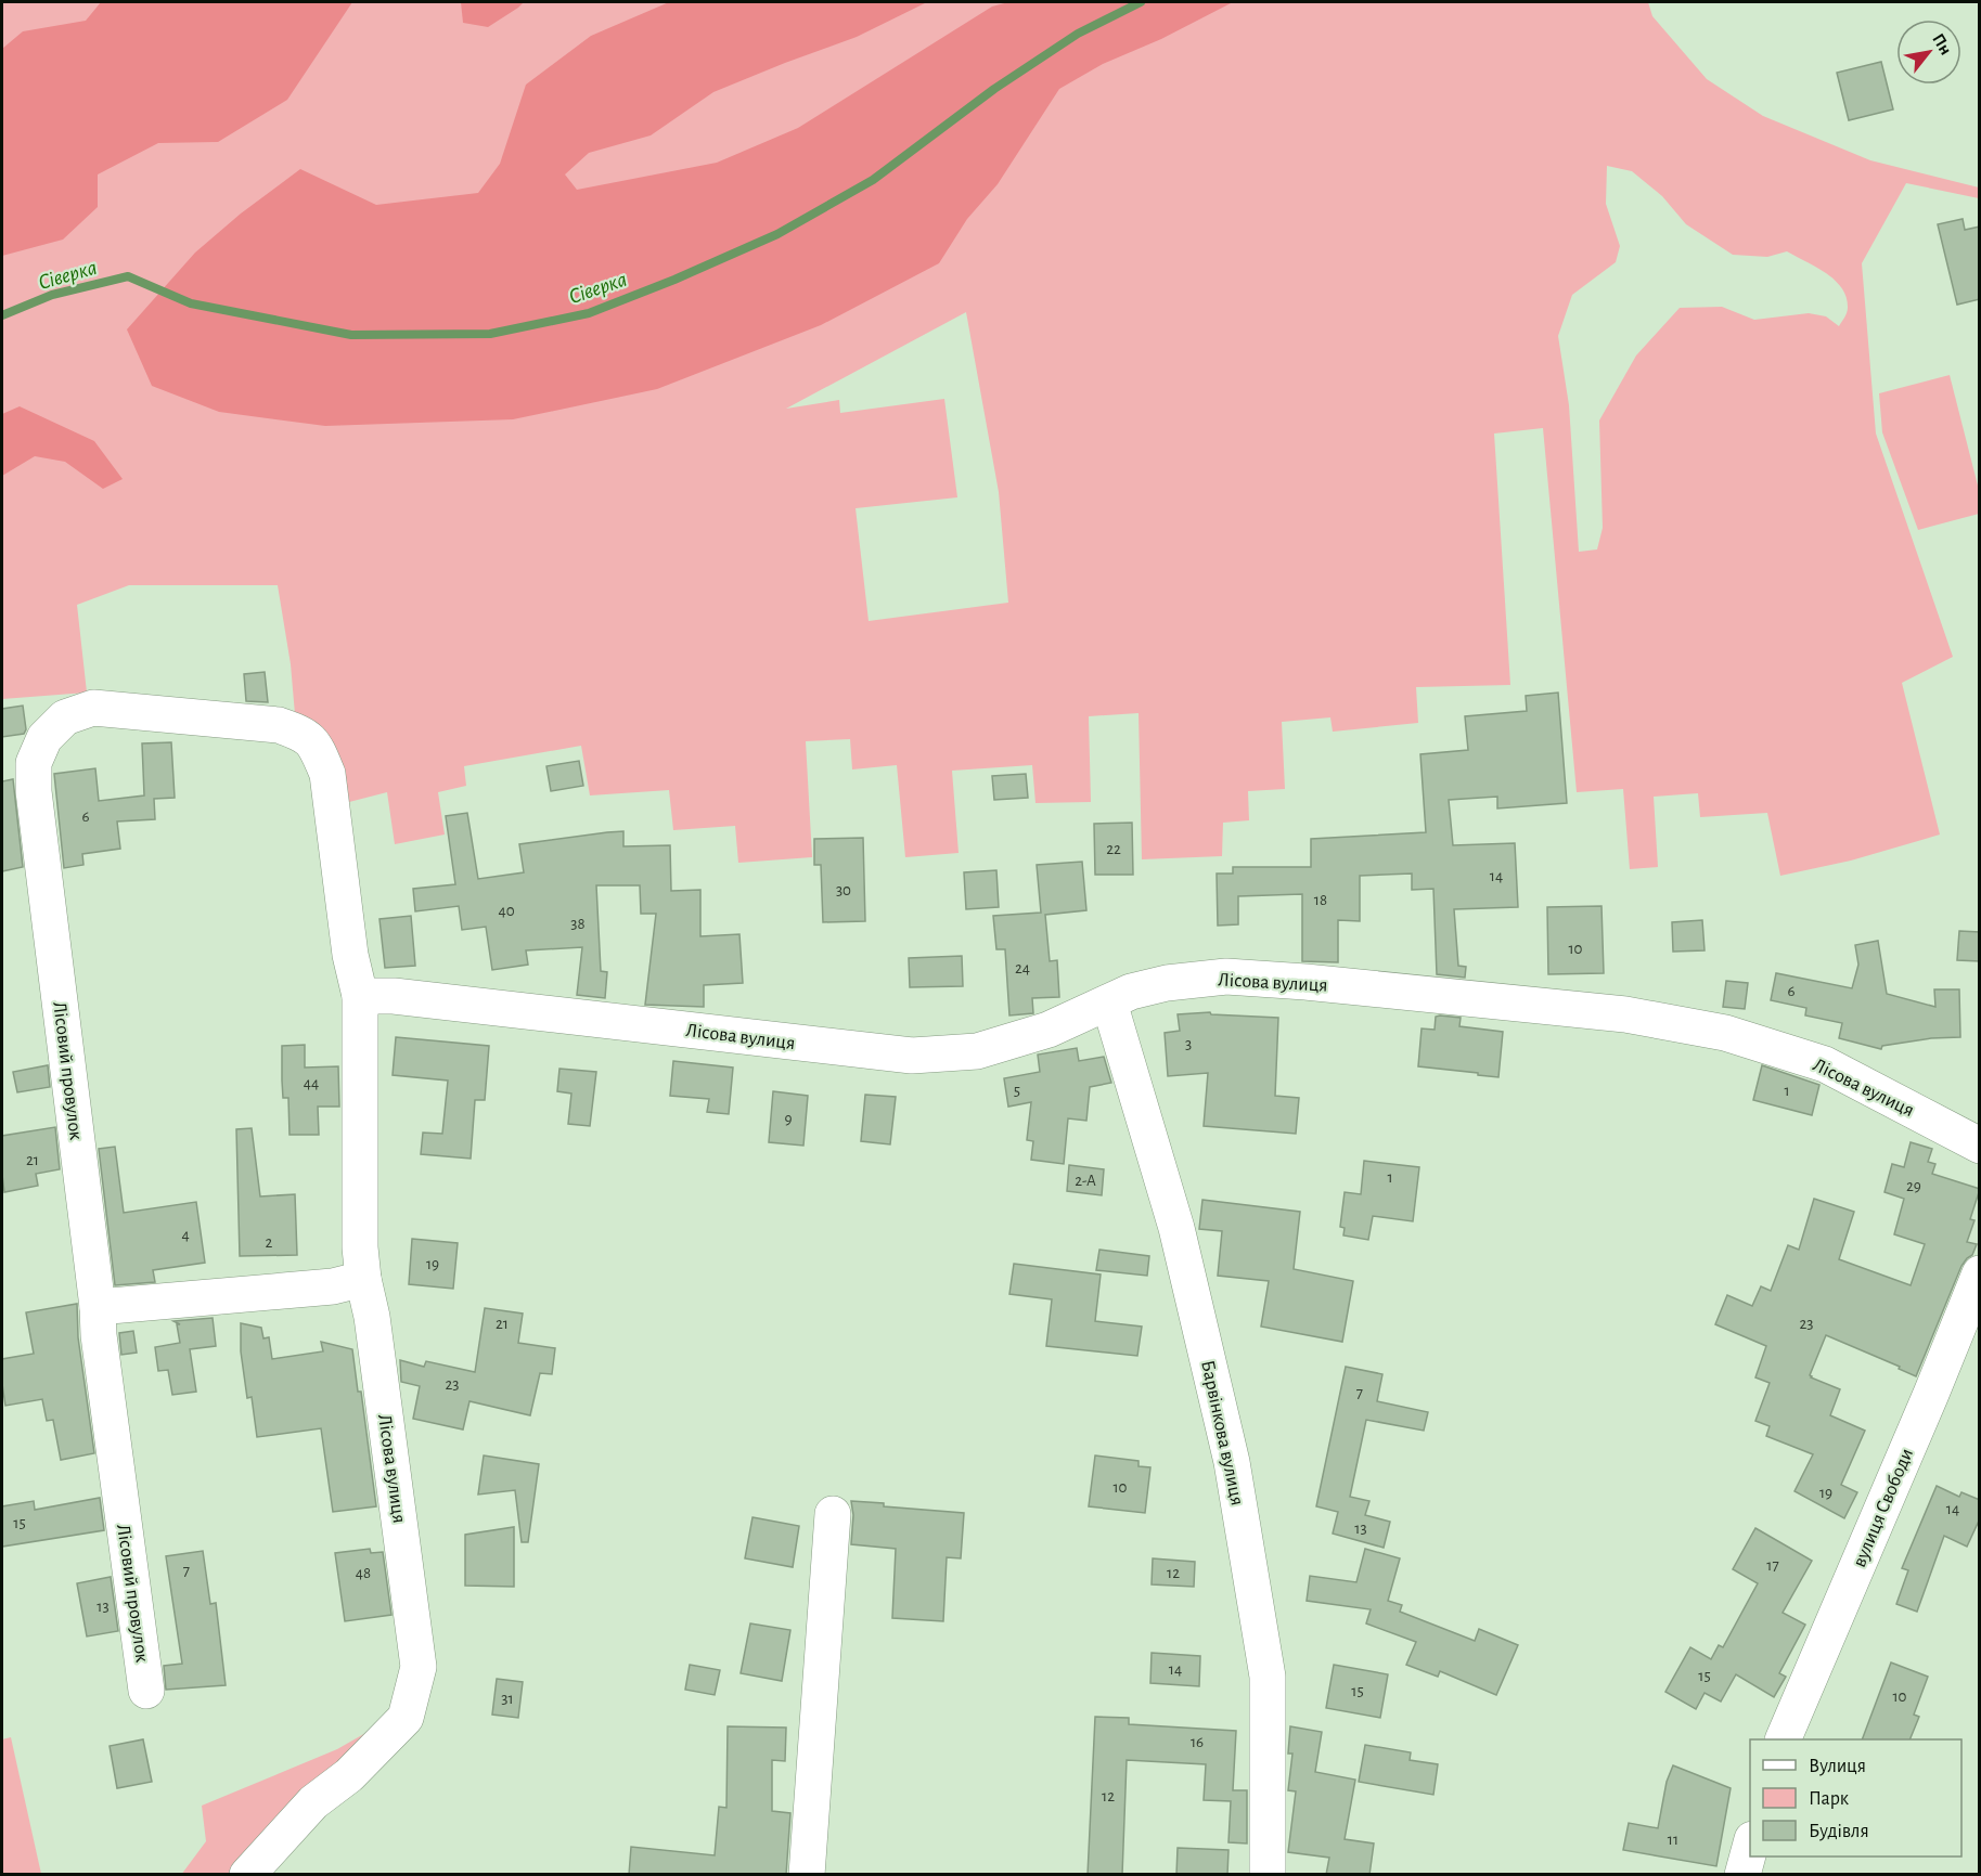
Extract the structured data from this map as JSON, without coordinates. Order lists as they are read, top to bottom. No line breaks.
{"streets":{"street":["Лісова вулиця","Лісовий провулок","Барвінкова вулиця","вулиця Свободи"]},"crossings":[["Лісова вулиця","Лісовий провулок"],["Лісова вулиця","Барвінкова вулиця"]],"water":["Сіверка"],"house_numbers":["6","22","14","30","18","40","38","10","24","6","3","44","5","1","9","21","1","2-А","29","4","2","19","21","23","23","7","10","19","14","15","13","17","7","48","12","13","14","15","15","10","31","16","12","11"],"legend":["Вулиця","Парк","Будівля"],"north":"top right"}
